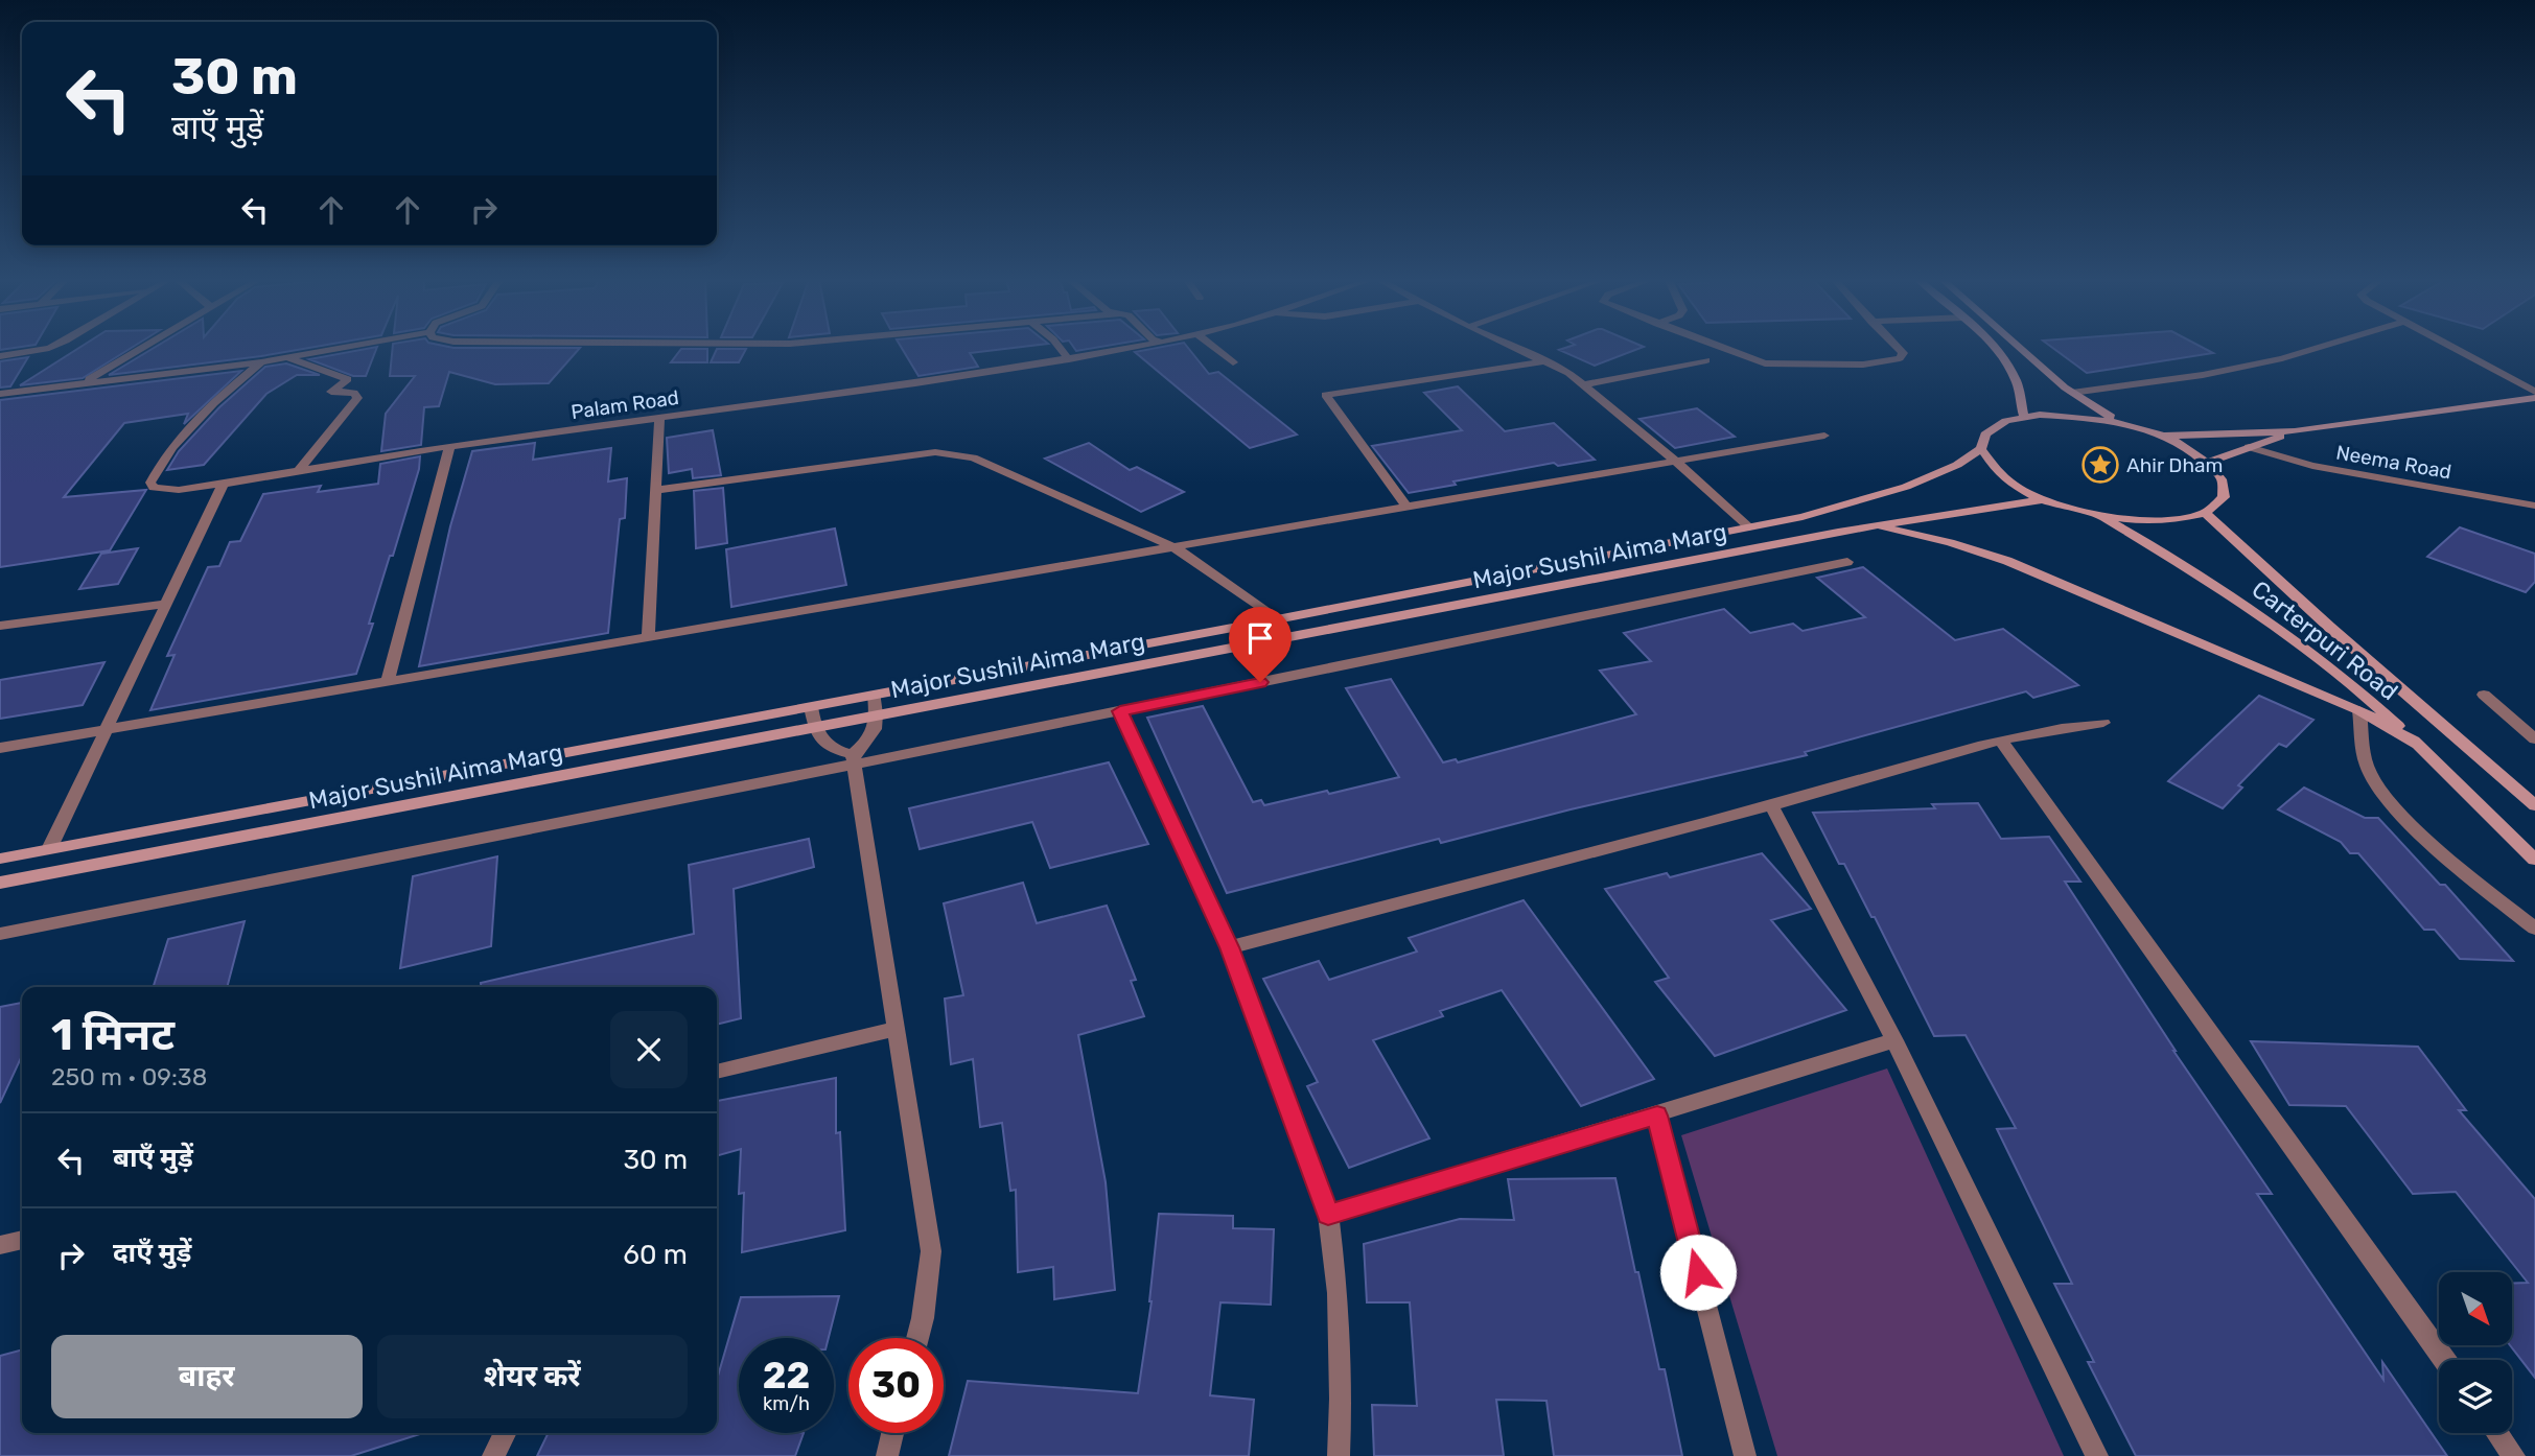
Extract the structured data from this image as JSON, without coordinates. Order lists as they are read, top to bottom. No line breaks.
{"streets":{"street":["Palam Road","Neema Road","Major Sushil Aima Marg","Carterpuri Road"]},"places":{"place":["Ahir Dham"]},"north":"bottom right","page":{"turn":["30 m","बाएँ मुड़ें"],"heading":["1 मिनट","250 m · 09:38"],"list":[{"name":"बाएँ मुड़ें","value":"30 m"},{"name":"दाएँ मुड़ें","value":"60 m"}],"buttons":["बाहर","शेयर करें"],"speed":"22 km/h","limit":"30"}}
